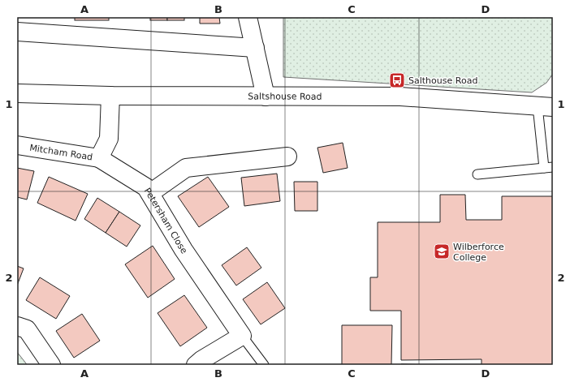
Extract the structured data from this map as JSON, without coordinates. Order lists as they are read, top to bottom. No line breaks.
{"streets":{"street":["Saltshouse Road","Mitcham Road","Petersham Close"]},"crossings":[["Saltshouse Road","Mitcham Road"],["Mitcham Road","Petersham Close"]],"places":{"bus stop":["Salthouse Road"],"school or university":["Wilberforce College"]},"grid":{"columns":["A","B","C","D"],"rows":["1","2"]}}
